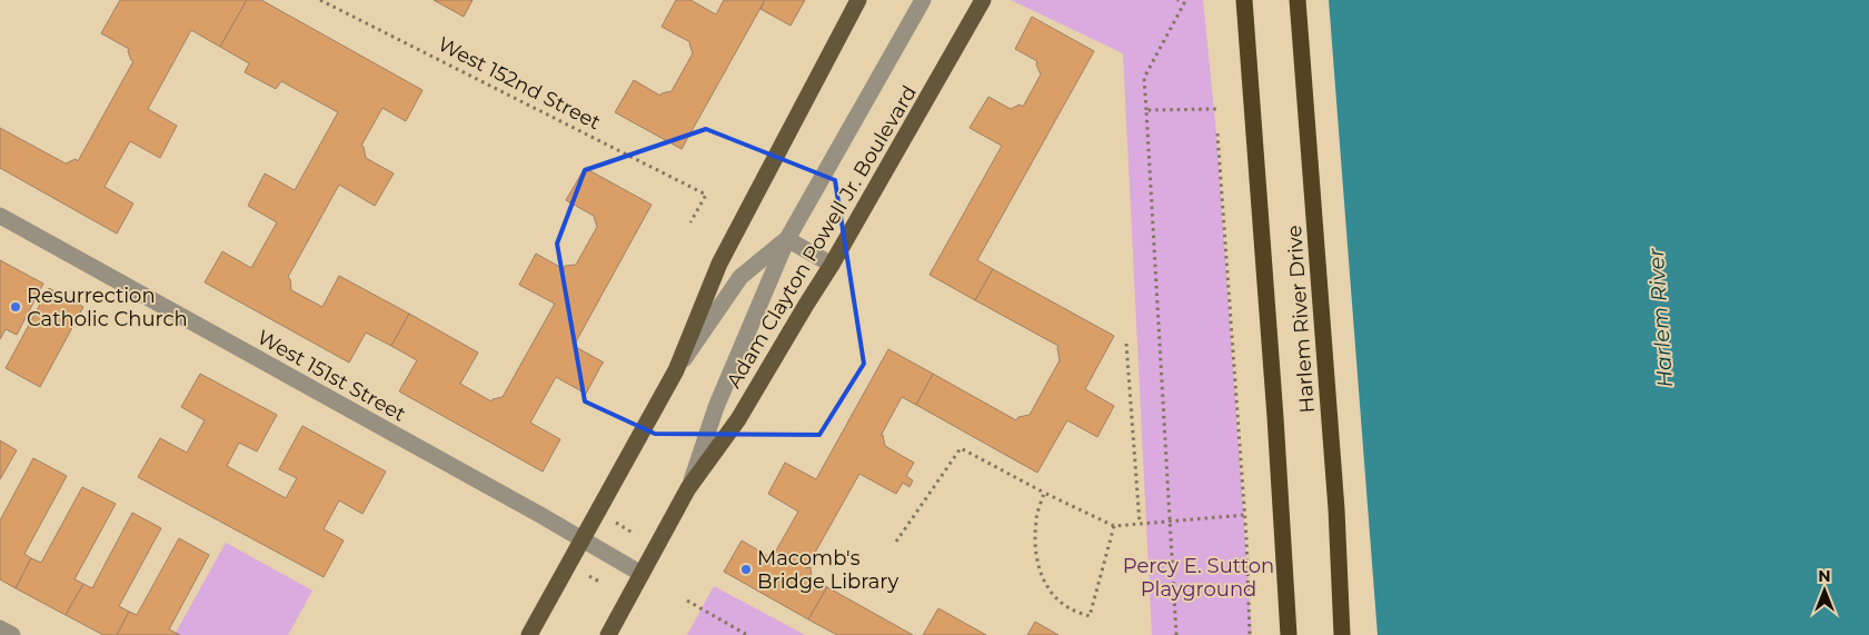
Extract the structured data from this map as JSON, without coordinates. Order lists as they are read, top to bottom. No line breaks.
{"streets":{"highway":["Harlem River Drive"],"main road":["Adam Clayton Powell Jr. Boulevard"],"street":["West 151st Street"],"path":["West 152nd Street"]},"crossings":[["Adam Clayton Powell Jr. Boulevard","West 151st Street"]],"water":["Harlem River"],"parks":["Percy E. Sutton Playground"],"places":["Resurrection Catholic Church","Macomb's Bridge Library"],"north":"top"}
